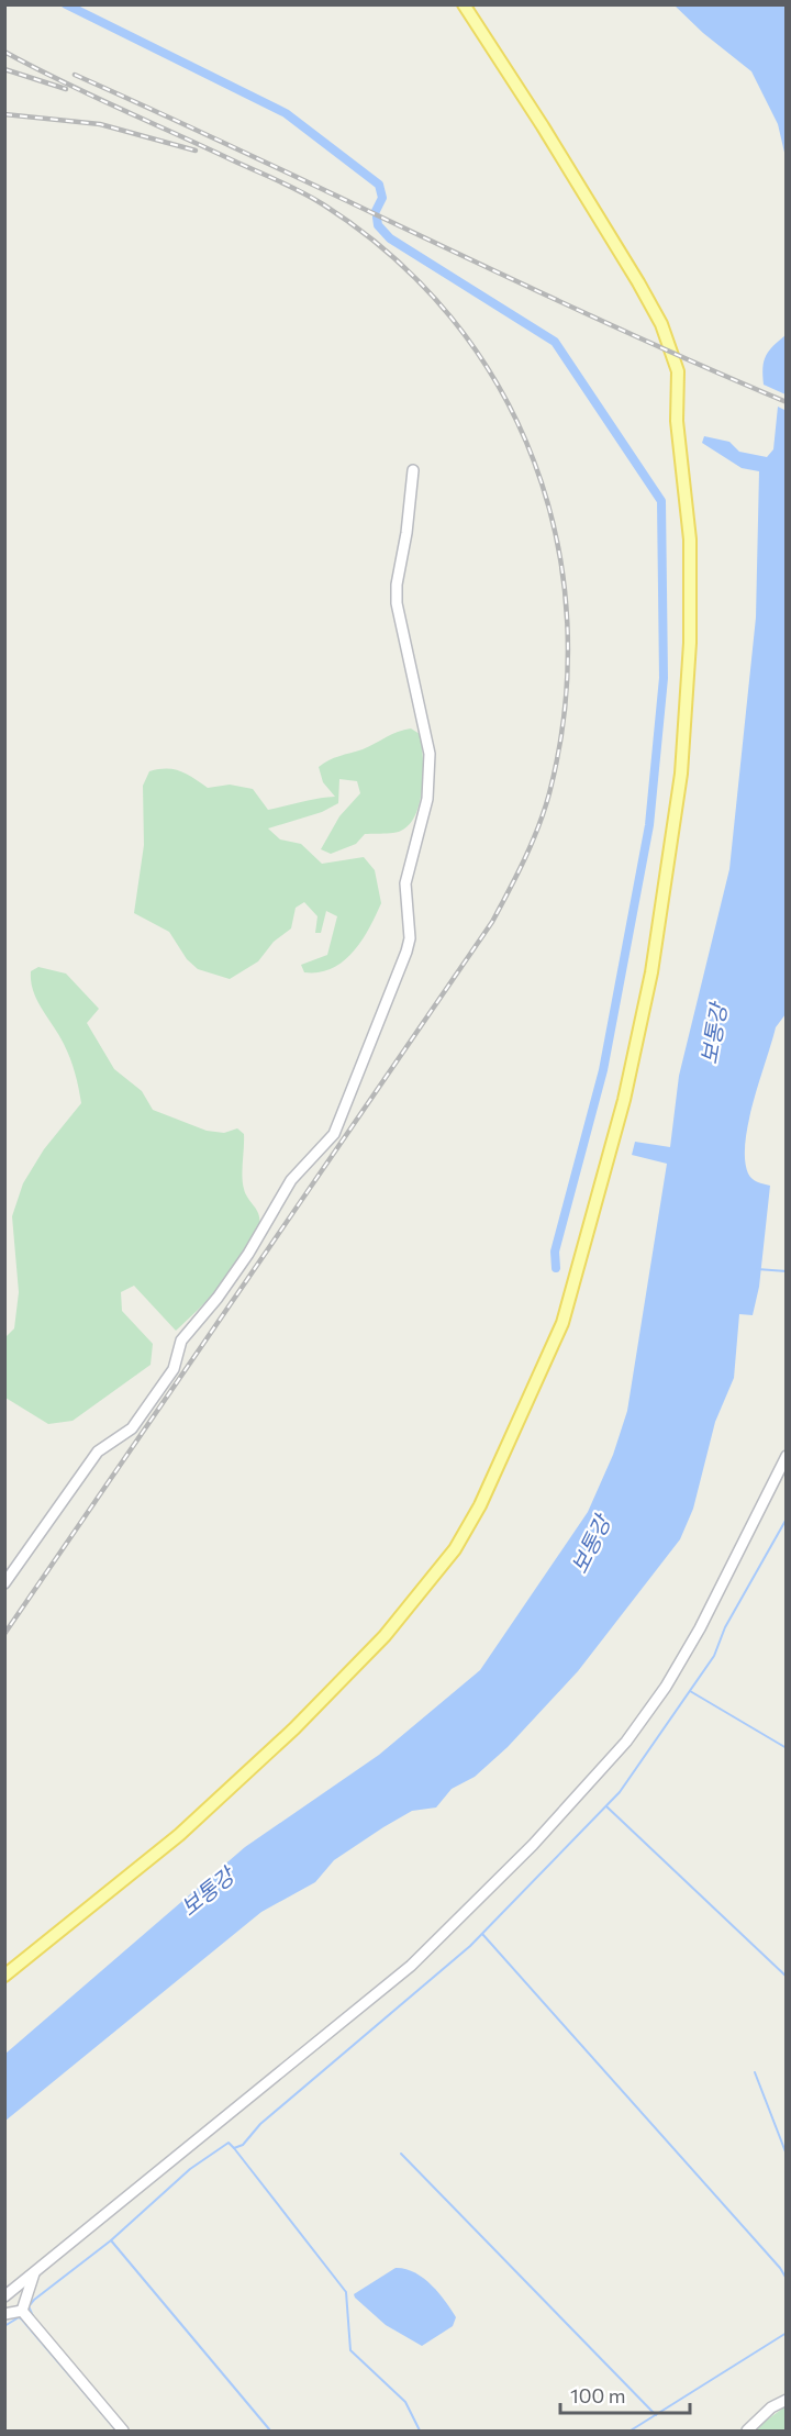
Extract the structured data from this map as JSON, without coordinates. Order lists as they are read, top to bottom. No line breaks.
{"water":["보통강"],"scale_bar":"100 m"}
